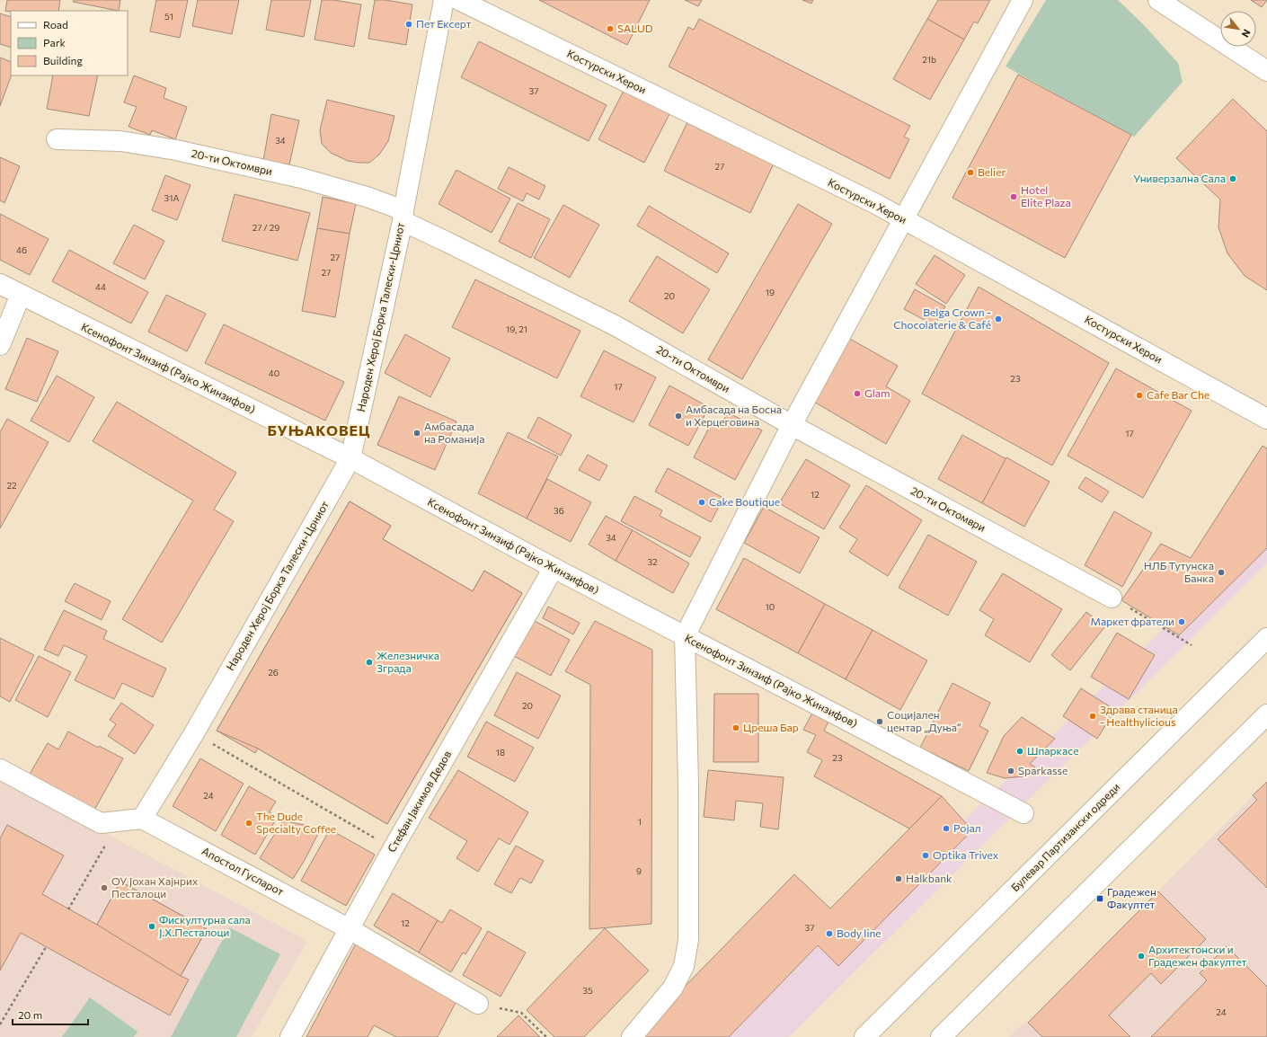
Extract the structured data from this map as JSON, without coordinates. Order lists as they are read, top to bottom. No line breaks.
{"streets":{"street":["Костурски Херои","20-ти Октомври","Народен Херој Борка Талески-Црниот","Ксенофонт Зинзиф (Рајко Жинзифов)","Стефан Јакимов Дедов","Булевар Партизански одреди","Апостол Гусларот"]},"crossings":[["20-ти Октомври","Народен Херој Борка Талески-Црниот"],["Народен Херој Борка Талески-Црниот","Ксенофонт Зинзиф (Рајко Жинзифов)"],["Народен Херој Борка Талески-Црниот","Апостол Гусларот"],["Ксенофонт Зинзиф (Рајко Жинзифов)","Стефан Јакимов Дедов"],["Стефан Јакимов Дедов","Апостол Гусларот"]],"districts":["БУЊАКОВЕЦ"],"places":{"other":["Пет Ексерт","SALUD","Belier","Универзална Сала","Hotel Elite Plaza","Belga Crown - Chocolaterie & Café","Glam","Cafe Bar Che","Амбасада на Босна и Херцеговина","Амбасада на Романија","Cake Boutique","НЛБ Тутунска Банка","Маркет фратели","Железничка Зграда","Здрава станица - Healthylicious","Социјален центар „Дуња“","Цреша Бар","Шпаркасе","Sparkasse","The Dude Specialty Coffee","Ројал","Optika Trivex","Halkbank","ОУ Jохан Хајнрих Песталоци","Фискултурна сала Ј.Х.Песталоци","Body line","Архитектонски и Градежен факултет"],"transit":["Градежен Факултет"]},"house_numbers":["51","21b","37","34","27","31A","27 / 29","46","27","27","44","19","20","19, 21","40","23","17","17","22","12","36","34","32","10","26","20","18","23","24","1","9","12","37","35","24"],"legend":["Road","Park","Building"],"scale_bar":"20 m","north":"bottom right"}
